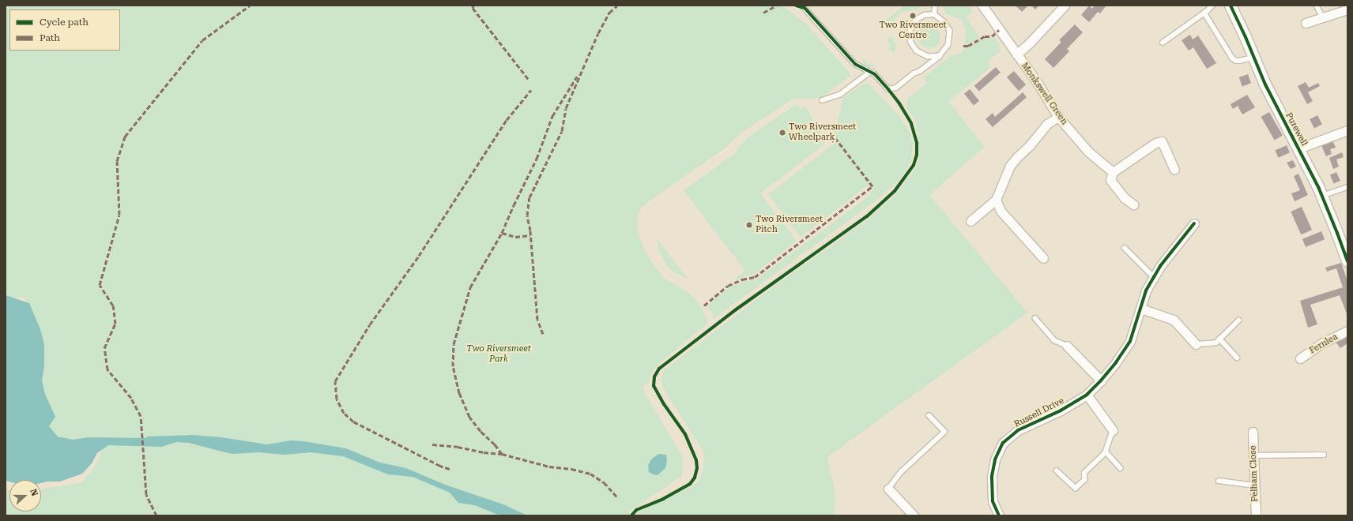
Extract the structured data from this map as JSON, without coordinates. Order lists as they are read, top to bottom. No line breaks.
{"streets":{"street":["Monkswell Green","Purewell","Fernlea","Russell Drive","Pelham Close"]},"parks":["Two Riversmeet Park"],"places":["Two Riversmeet Centre","Two Riversmeet Wheelpark","Two Riversmeet Pitch"],"legend":["Cycle path","Path"],"north":"right"}
